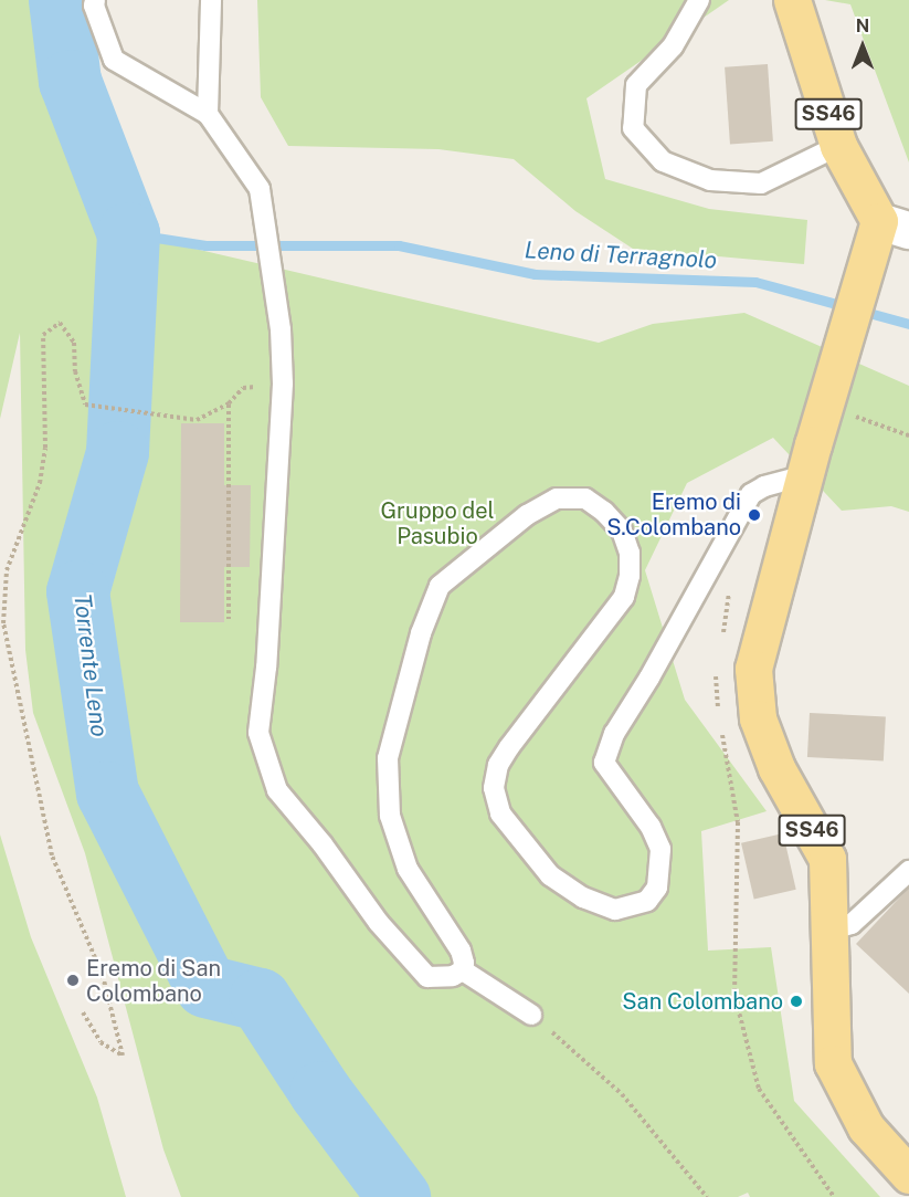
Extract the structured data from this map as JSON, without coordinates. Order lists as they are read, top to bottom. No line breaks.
{"streets":{"main road":["SS46"]},"water":["Leno di Terragnolo","Torrente Leno"],"parks":["Gruppo del Pasubio"],"places":["Eremo di S.Colombano","Eremo di San Colombano","San Colombano"],"north":"top"}
